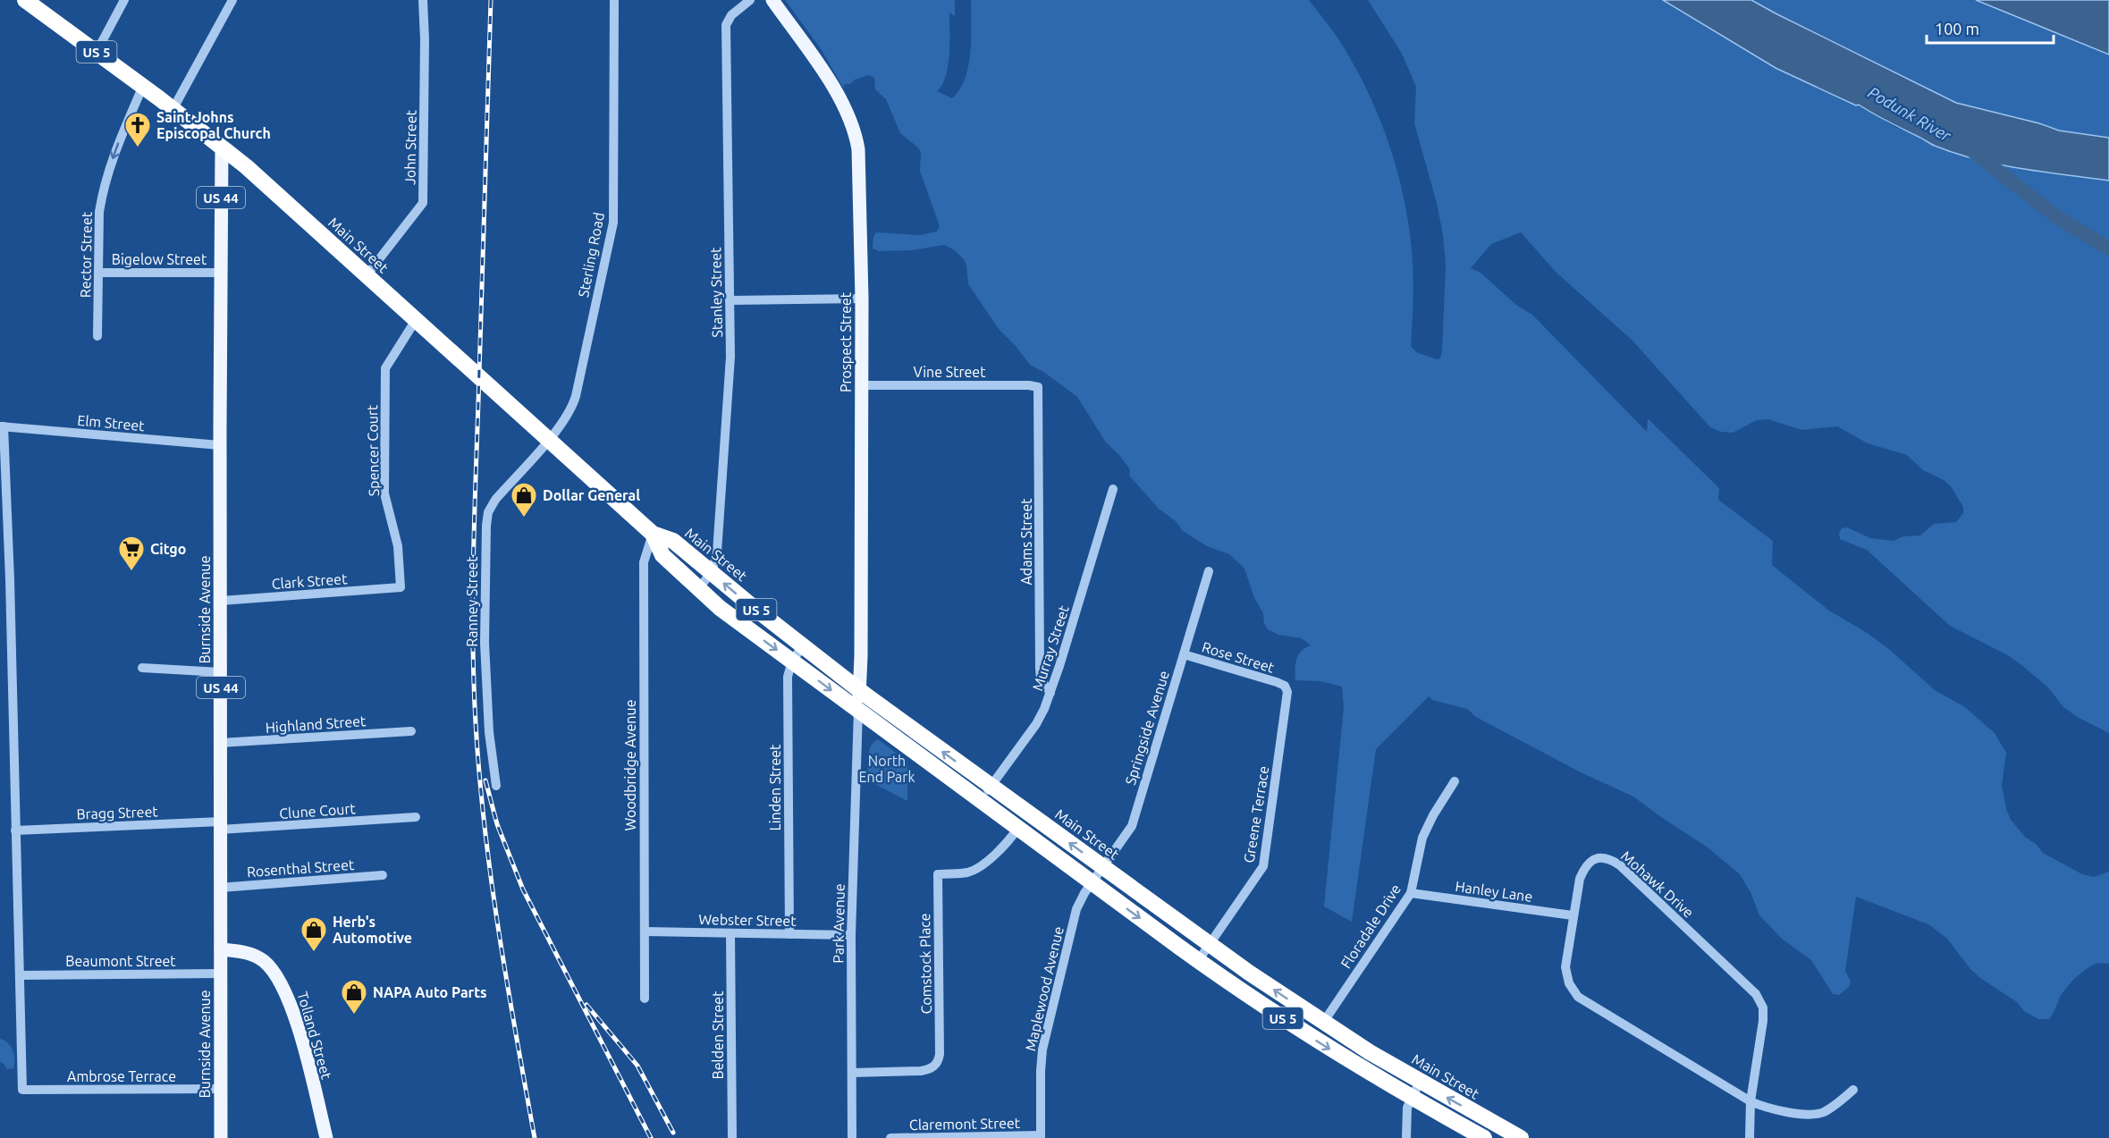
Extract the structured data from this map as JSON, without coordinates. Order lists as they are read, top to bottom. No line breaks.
{"streets":{"highway":["US 5","Main Street"],"main road":["US 44","Prospect Street","Burnside Avenue","Tolland Street"],"street":["John Street","Rector Street","Sterling Road","Bigelow Street","Stanley Street","Vine Street","Elm Street","Spencer Court","Adams Street","Clark Street","Ranney Street","Murray Street","Rose Street","Highland Street","Springside Avenue","Woodbridge Avenue","Linden Street","Clune Court","Bragg Street","Greene Terrace","Rosenthal Street","Mohawk Drive","Hanley Lane","Webster Street","Park Avenue","Floradale Drive","Beaumont Street","Comstock Place","Maplewood Avenue","Belden Street","Ambrose Terrace","Claremont Street"]},"crossings":[["John Street","Main Street"],["Main Street","Rector Street"],["Main Street","Sterling Road"],["Main Street","Stanley Street"],["Main Street","Prospect Street"],["Main Street","Spencer Court"],["Main Street","Ranney Street"],["Main Street","Burnside Avenue"],["Main Street","Murray Street"],["Main Street","Springside Avenue"],["Main Street","Woodbridge Avenue"],["Main Street","Linden Street"],["Main Street","Greene Terrace"],["Main Street","Park Avenue"],["Main Street","Floradale Drive"],["Main Street","Comstock Place"],["Main Street","Maplewood Avenue"],["Rector Street","Bigelow Street"],["Sterling Road","Ranney Street"],["Bigelow Street","Burnside Avenue"],["Prospect Street","Vine Street"],["Prospect Street","Park Avenue"],["Vine Street","Adams Street"],["Elm Street","Burnside Avenue"],["Spencer Court","Clark Street"],["Adams Street","Murray Street"],["Clark Street","Burnside Avenue"],["Burnside Avenue","Highland Street"],["Burnside Avenue","Clune Court"],["Burnside Avenue","Bragg Street"],["Burnside Avenue","Rosenthal Street"],["Burnside Avenue","Beaumont Street"],["Burnside Avenue","Tolland Street"],["Burnside Avenue","Ambrose Terrace"],["Rose Street","Springside Avenue"],["Rose Street","Greene Terrace"],["Springside Avenue","Maplewood Avenue"],["Woodbridge Avenue","Webster Street"],["Linden Street","Webster Street"],["Clune Court","Bragg Street"],["Mohawk Drive","Hanley Lane"],["Hanley Lane","Floradale Drive"],["Webster Street","Park Avenue"],["Webster Street","Belden Street"],["Park Avenue","Comstock Place"],["Beaumont Street","Ambrose Terrace"],["Maplewood Avenue","Claremont Street"]],"one_way":["Rector Street"],"water":["Podunk River"],"parks":["North End Park"],"places":{"church":["Saint Johns Episcopal Church"],"shop":["Dollar General","Herb's Automotive","NAPA Auto Parts"],"supermarket":["Citgo"]},"scale_bar":"100 m"}
